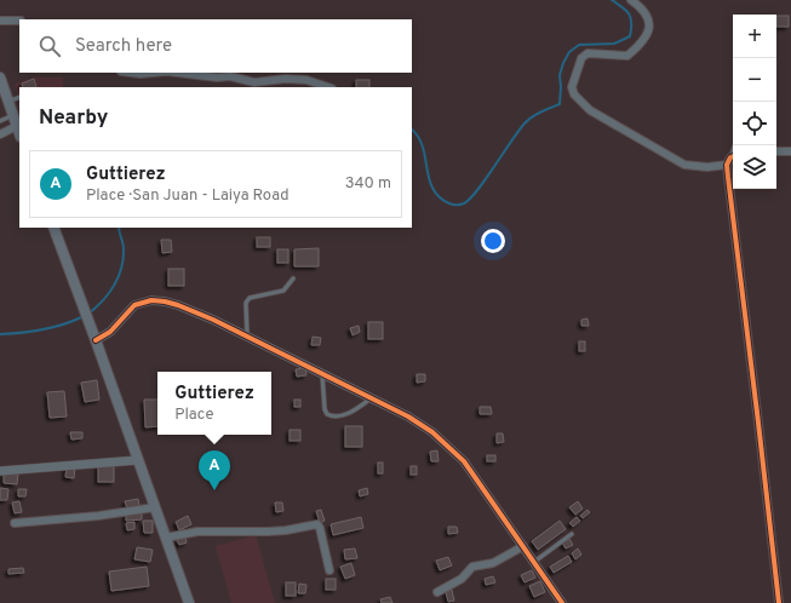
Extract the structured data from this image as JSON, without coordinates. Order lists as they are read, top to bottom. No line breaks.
{"page":{"map_buttons":["+","−"],"search":"Search here","heading":"Nearby","list":[{"mark":"A","name":"Guttierez","note":"Place · San Juan - Laiya Road","value":"340 m"}],"popup":["Guttierez","Place"],"pins":"A"}}
